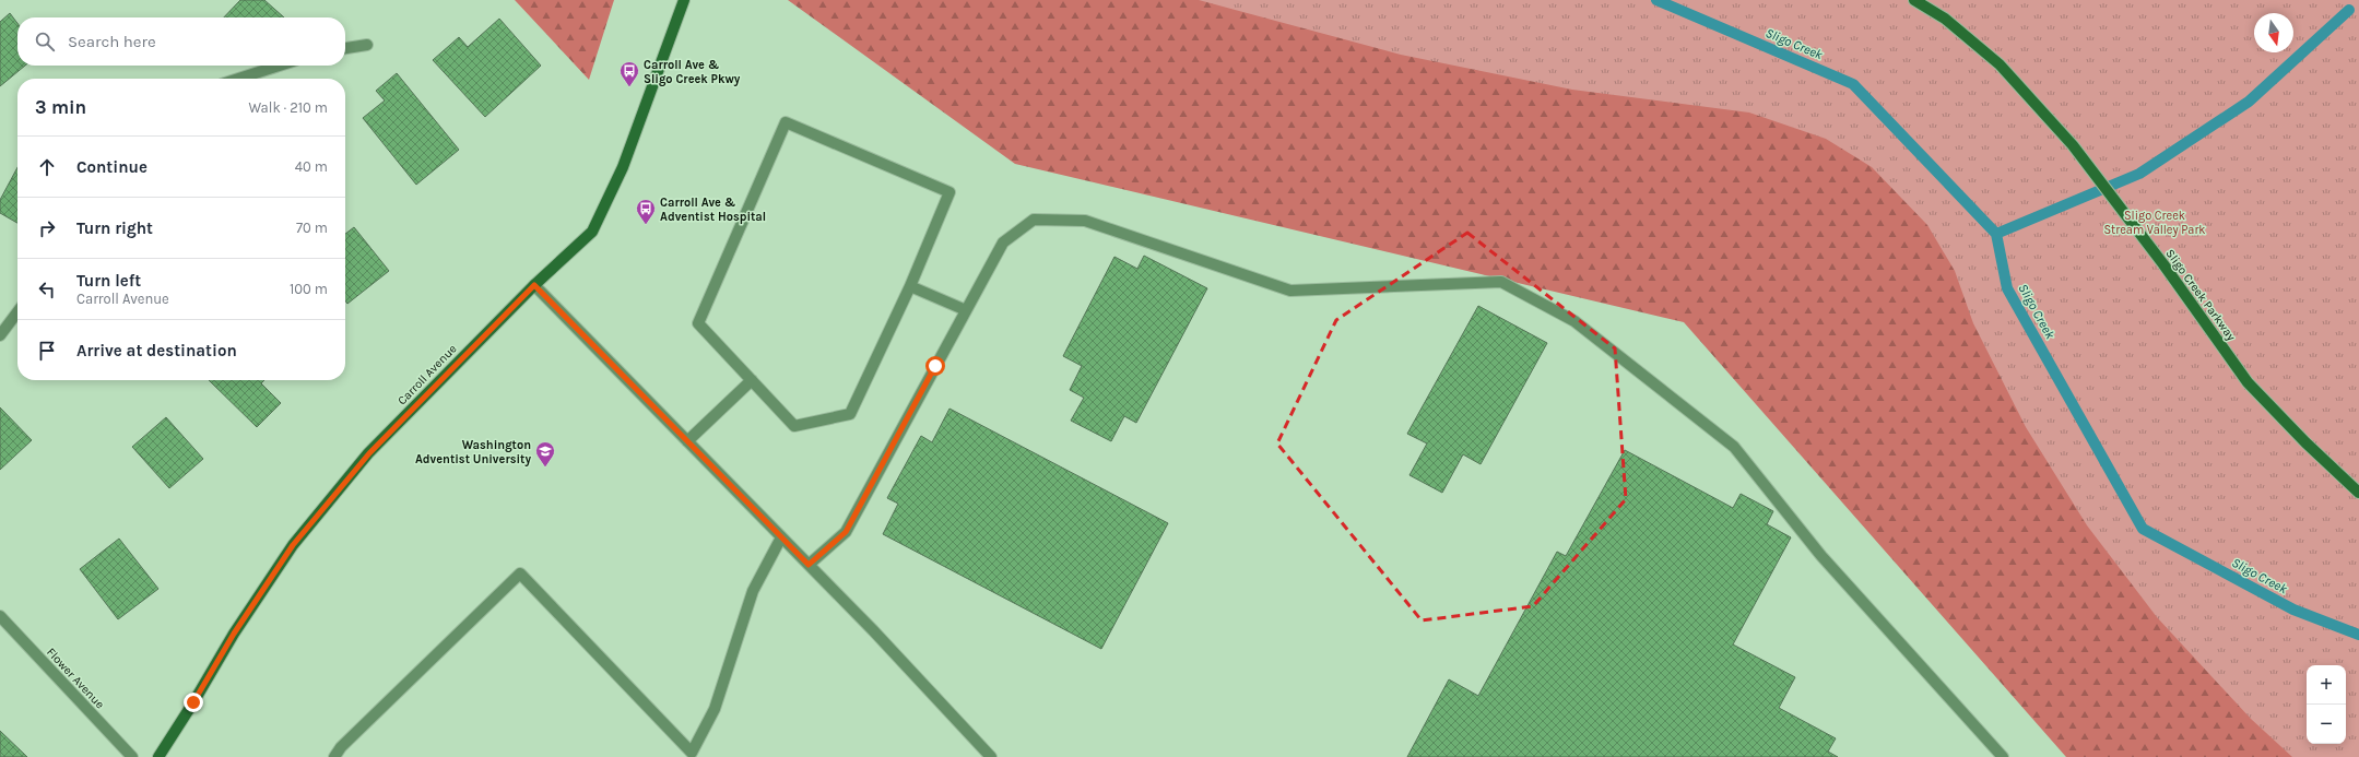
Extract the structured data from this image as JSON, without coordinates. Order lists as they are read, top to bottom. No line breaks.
{"streets":{"main road":["Sligo Creek Parkway","Carroll Avenue"],"street":["Flower Avenue"]},"water":["Sligo Creek"],"parks":["Sligo Creek Stream Valley Park"],"places":{"bus stop":["Carroll Ave & Sligo Creek Pkwy","Carroll Ave & Adventist Hospital"],"school or university":["Washington Adventist University"]},"north":"bottom","page":{"search":"Search here","heading":["3 min","Walk · 210 m"],"list":[["Continue","40 m"],["Turn right","70 m"],["Turn left","Carroll Avenue","100 m"],"Arrive at destination"],"map_buttons":["+","−"]}}
